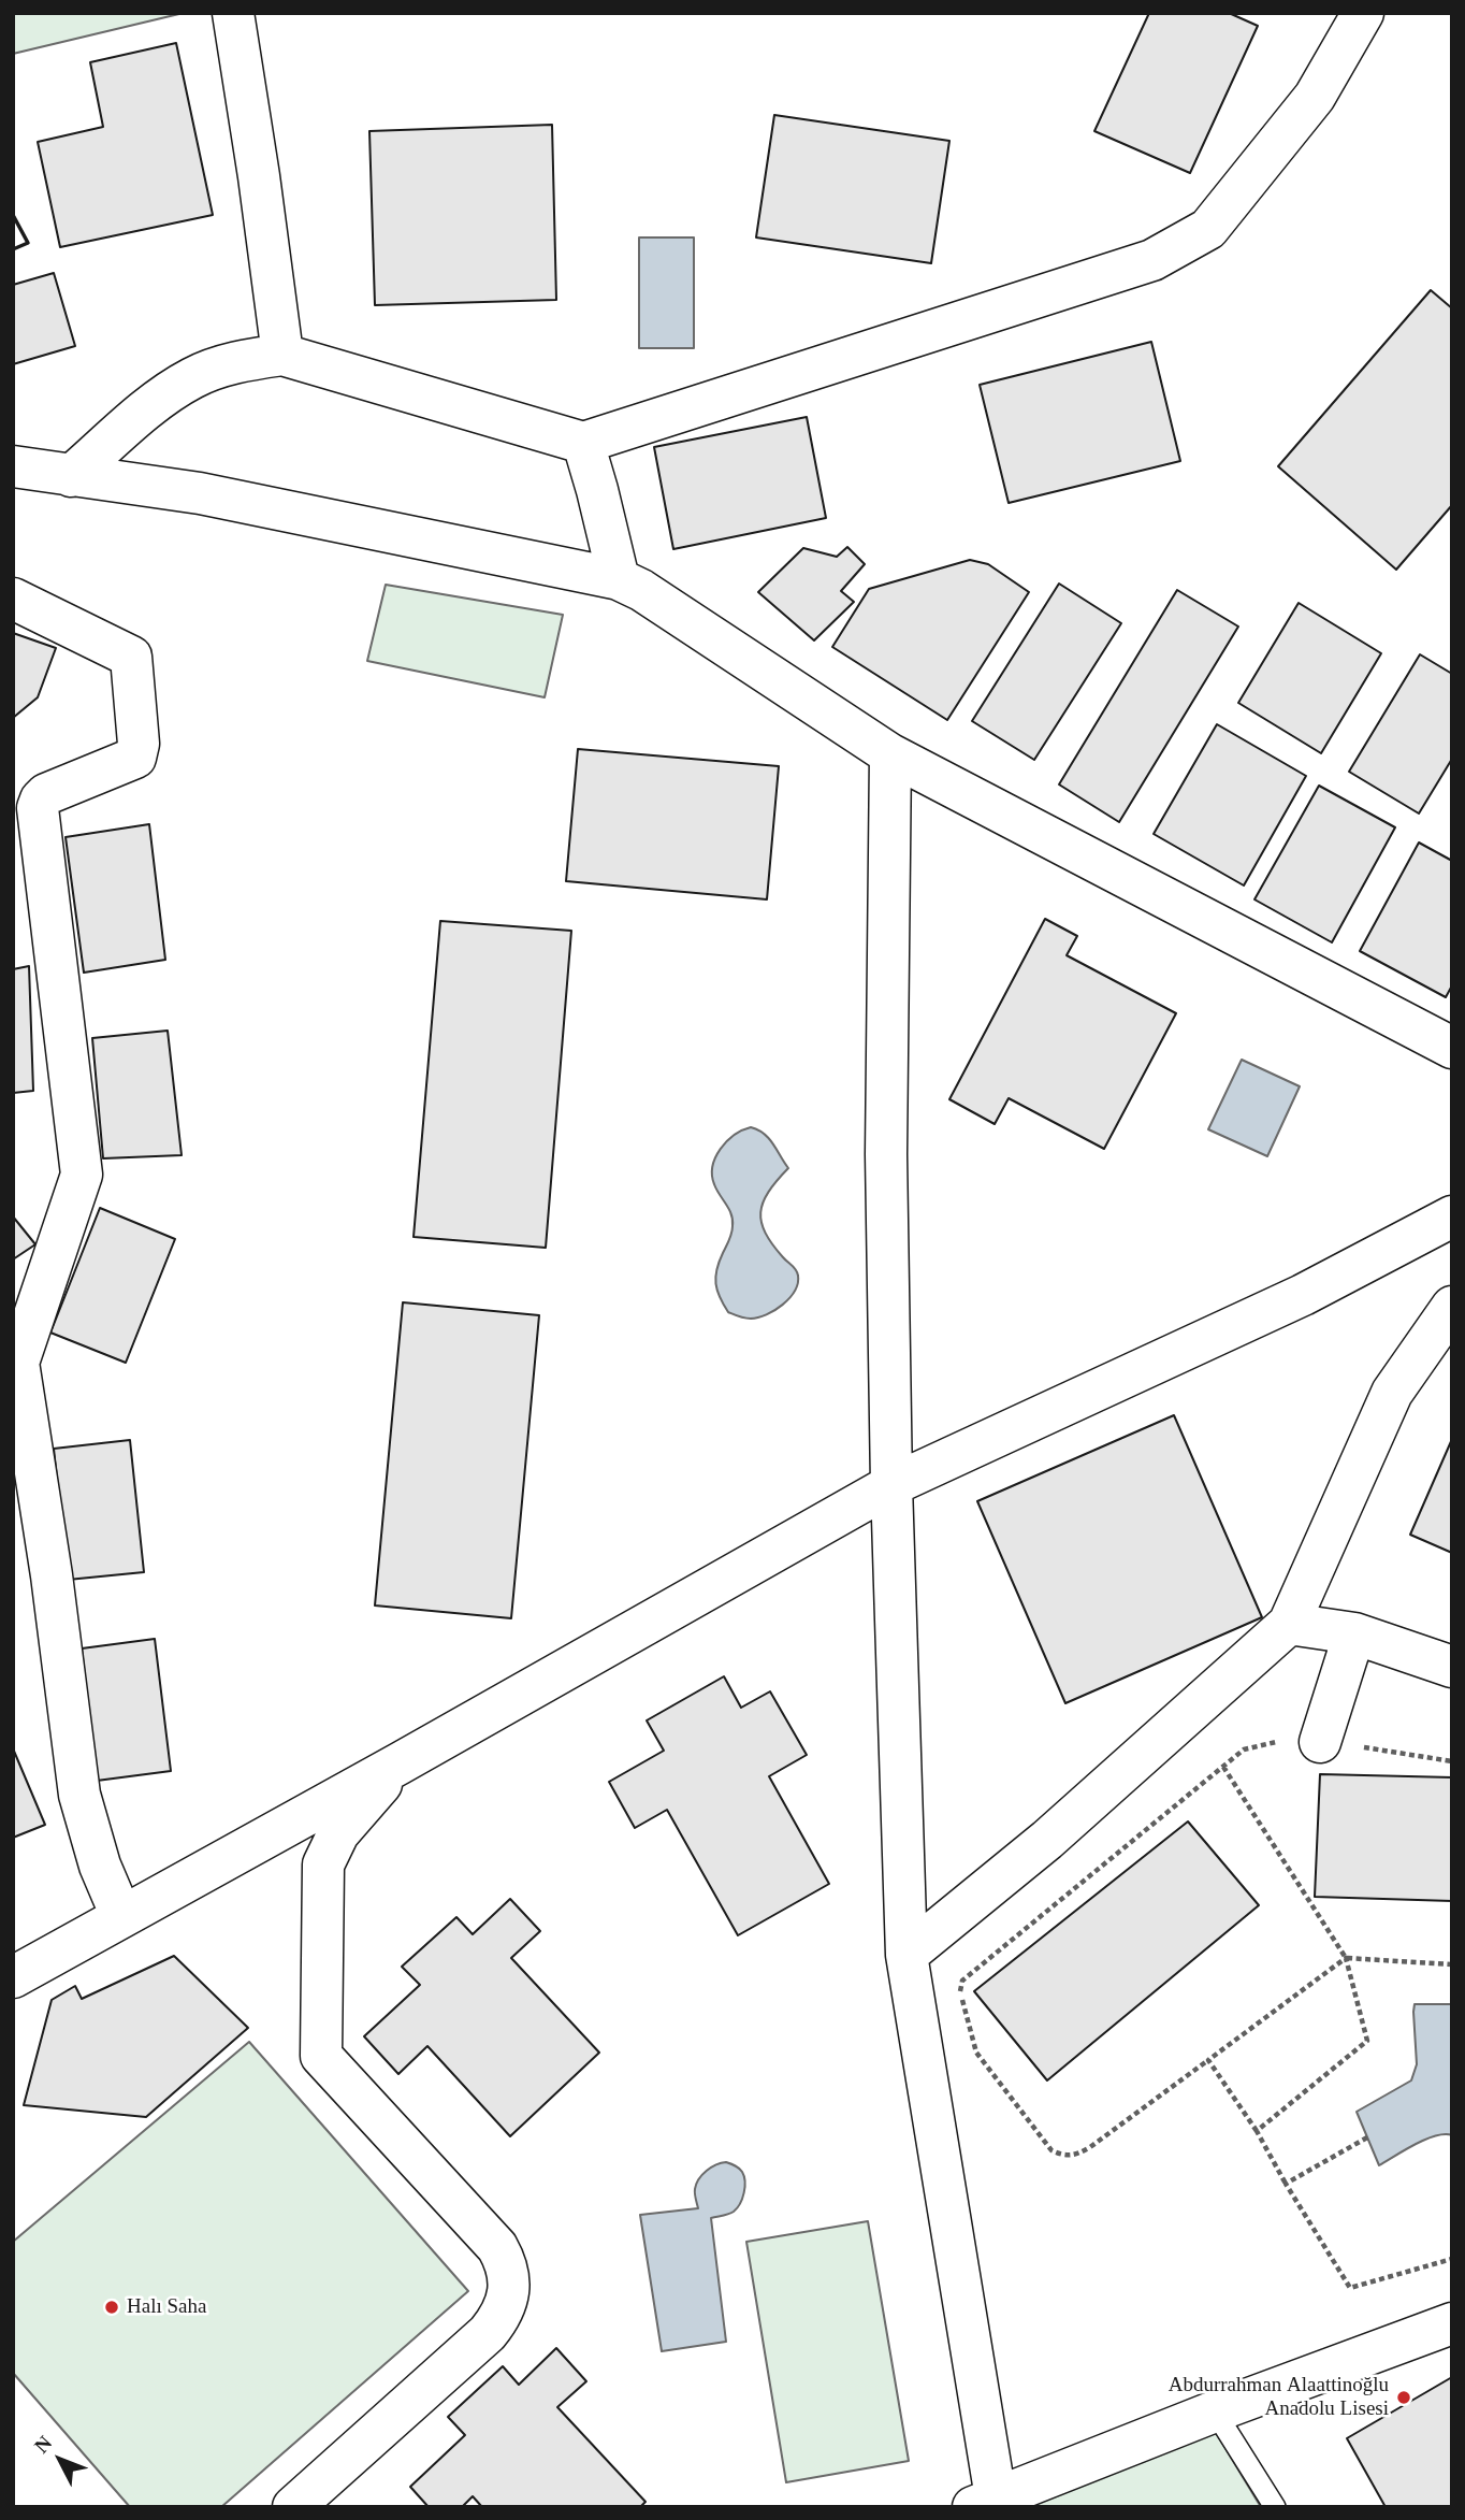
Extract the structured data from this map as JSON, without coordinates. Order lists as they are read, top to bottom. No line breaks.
{"places":["Halı Saha","Abdurrahman Alaattinoğlu Anadolu Lisesi"],"north":"top left"}
